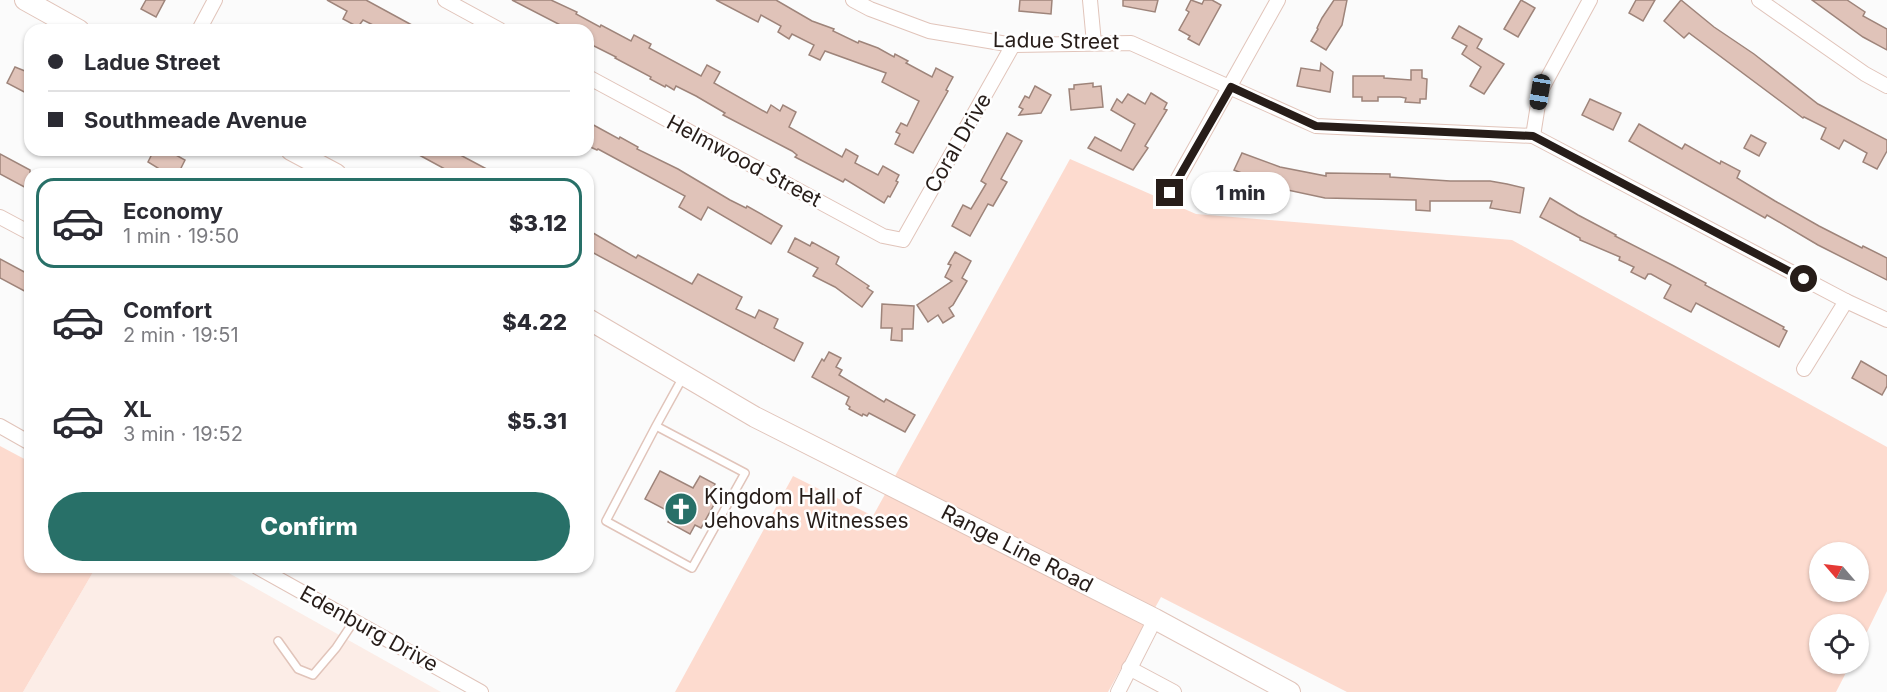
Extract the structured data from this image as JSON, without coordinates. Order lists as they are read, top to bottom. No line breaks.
{"streets":{"main road":["Range Line Road"],"street":["Ladue Street","Coral Drive","Helmwood Street","Edenburg Drive"]},"crossings":[["Ladue Street","Coral Drive"],["Coral Drive","Helmwood Street"]],"places":{"church":["Kingdom Hall of Jehovahs Witnesses"]},"north":"top left","page":{"banner":["Ladue Street","Southmeade Avenue"],"bubble":"1 min","list":[{"name":"Economy","note":"1 min · 19:50","value":"$3.12"},{"name":"Comfort","note":"2 min · 19:51","value":"$4.22"},{"name":"XL","note":"3 min · 19:52","value":"$5.31"}],"buttons":"Confirm"}}
